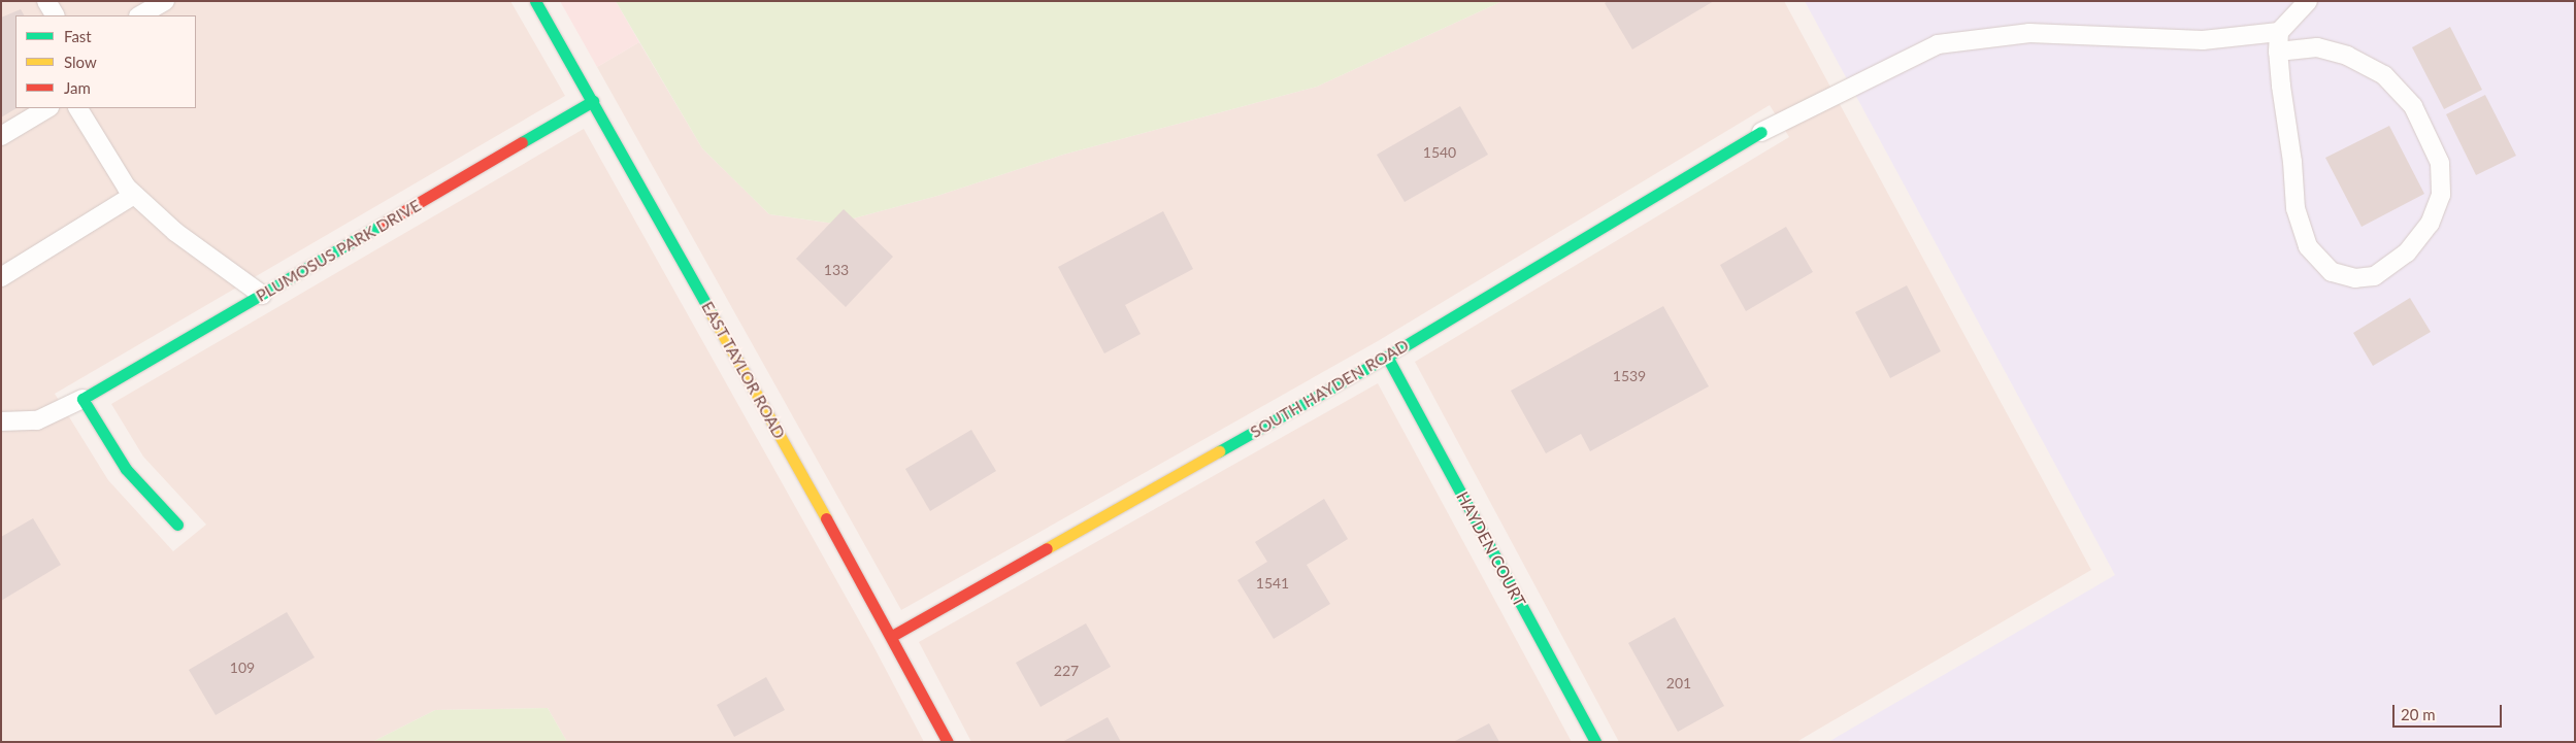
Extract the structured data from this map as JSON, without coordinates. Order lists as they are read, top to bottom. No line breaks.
{"streets":{"street":["PLUMOSUS PARK DRIVE","EAST TAYLOR ROAD","SOUTH HAYDEN ROAD","HAYDEN COURT"]},"crossings":[["PLUMOSUS PARK DRIVE","EAST TAYLOR ROAD"],["EAST TAYLOR ROAD","SOUTH HAYDEN ROAD"],["SOUTH HAYDEN ROAD","HAYDEN COURT"]],"house_numbers":["1540","133","1539","1541","109","227","201"],"legend":["Fast","Slow","Jam"],"scale_bar":"20 m"}
